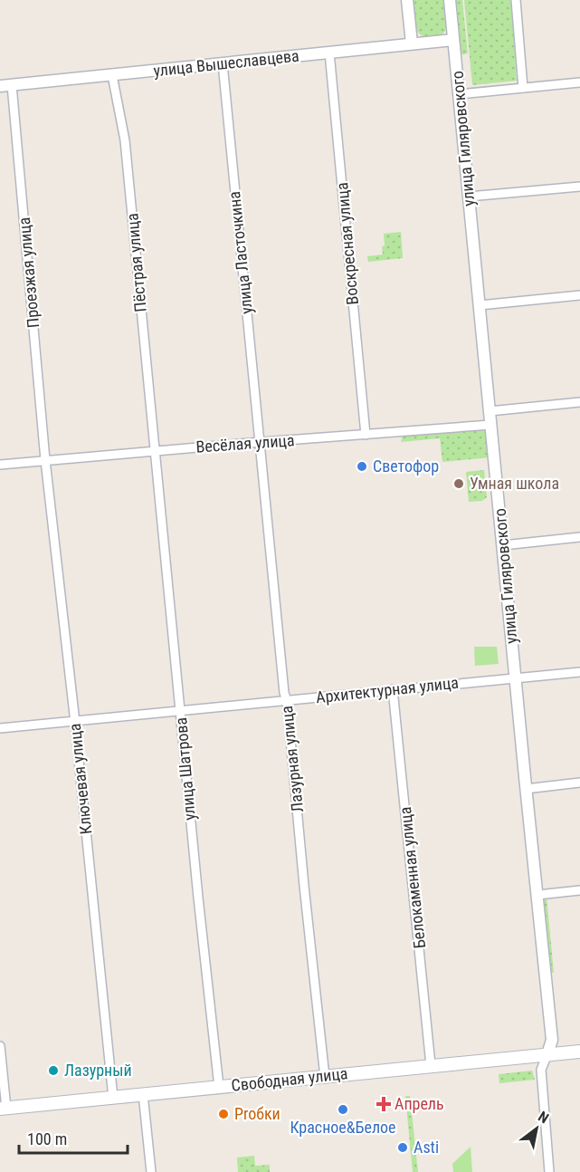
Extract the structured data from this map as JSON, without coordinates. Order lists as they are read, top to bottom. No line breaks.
{"streets":{"main road":["Свободная улица"],"street":["улица Вышеславцева","улица Гиляровского","Воскресная улица","улица Ласточкина","Пёстрая улица","Проезжая улица","Весёлая улица","Архитектурная улица","Лазурная улица","улица Шатрова","Ключевая улица","Белокаменная улица"]},"crossings":[["улица Вышеславцева","улица Гиляровского"],["улица Вышеславцева","Воскресная улица"],["улица Вышеславцева","улица Ласточкина"],["улица Вышеславцева","Пёстрая улица"],["улица Вышеславцева","Проезжая улица"],["улица Гиляровского","Весёлая улица"],["улица Гиляровского","Архитектурная улица"],["улица Гиляровского","Свободная улица"],["Воскресная улица","Весёлая улица"],["улица Ласточкина","Весёлая улица"],["улица Ласточкина","Лазурная улица"],["Пёстрая улица","Весёлая улица"],["Пёстрая улица","улица Шатрова"],["Проезжая улица","Весёлая улица"],["Проезжая улица","Ключевая улица"],["Весёлая улица","Лазурная улица"],["Весёлая улица","улица Шатрова"],["Весёлая улица","Ключевая улица"],["Архитектурная улица","Лазурная улица"],["Архитектурная улица","улица Шатрова"],["Архитектурная улица","Ключевая улица"],["Архитектурная улица","Белокаменная улица"],["Лазурная улица","Свободная улица"],["улица Шатрова","Свободная улица"],["Ключевая улица","Свободная улица"],["Белокаменная улица","Свободная улица"]],"places":{"other":["Светофор","Умная школа","Лазурный","Красное&Белое","Proбки","Asti"],"health":["Апрель"]},"scale_bar":"100 m","north":"top right"}
